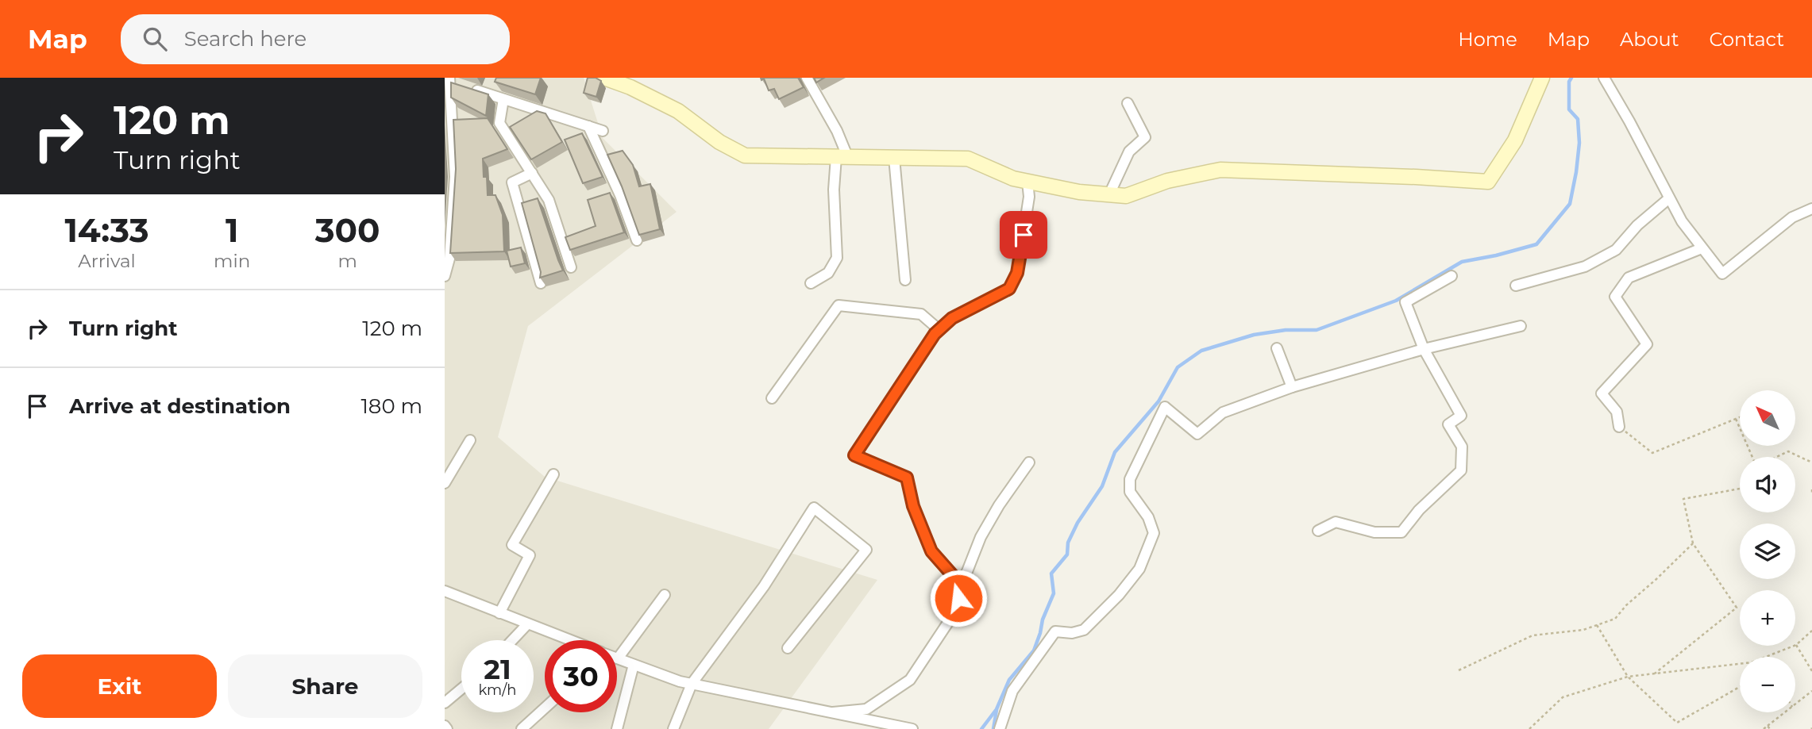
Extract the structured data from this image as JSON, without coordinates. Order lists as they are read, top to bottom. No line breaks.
{"north":"top left","page":{"header":"Map","search":"Search here","nav":["Home","Map","About","Contact"],"turn":["120 m","Turn right"],"eta":["14:33","Arrival","1","min","300","m"],"list":[{"name":"Turn right","value":"120 m"},{"name":"Arrive at destination","value":"180 m"}],"map_buttons":["+","−"],"speed":"21 km/h","limit":"30","buttons":["Exit","Share"]}}
